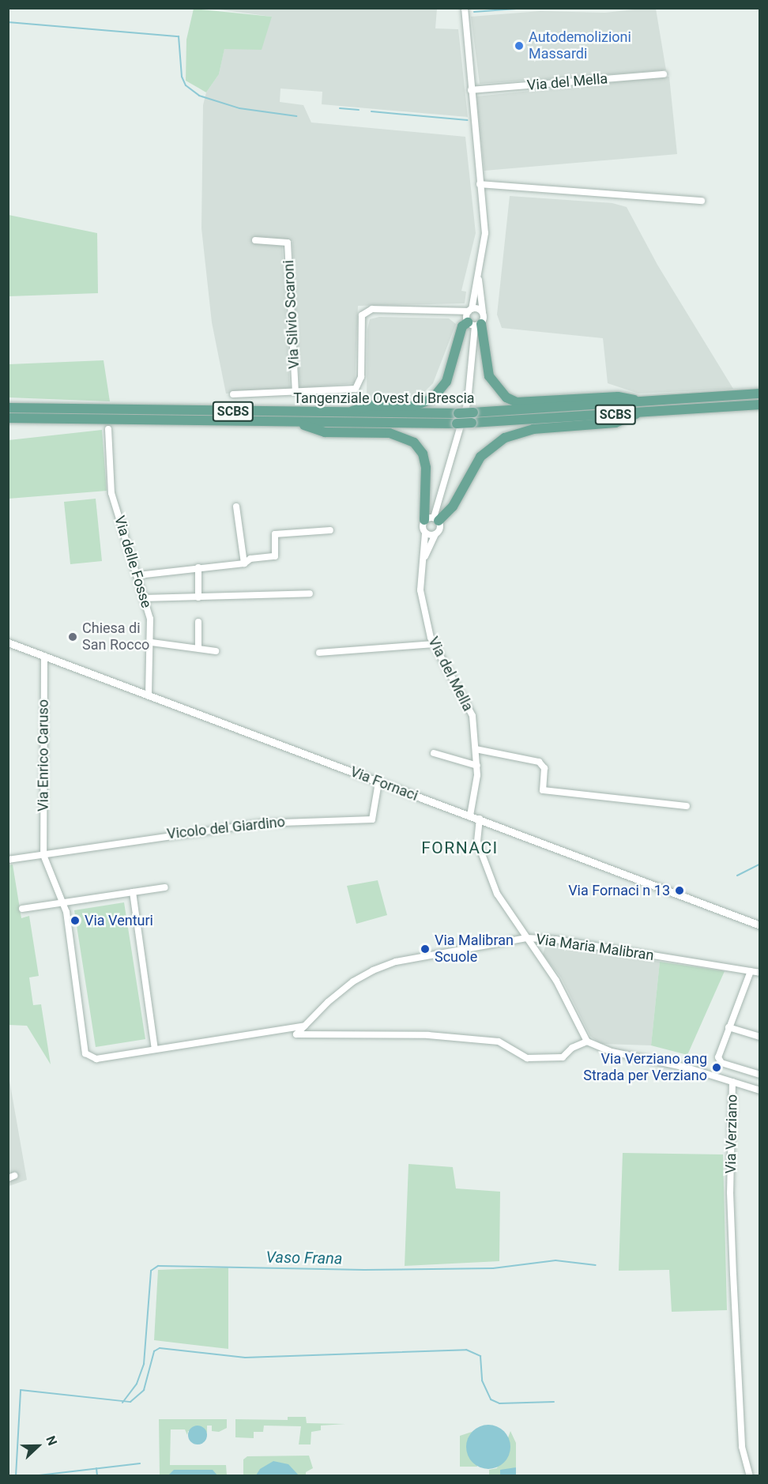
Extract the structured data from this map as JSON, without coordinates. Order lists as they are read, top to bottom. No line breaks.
{"streets":{"main road":["Tangenziale Ovest di Brescia","SCBS"],"street":["Via del Mella","Via Silvio Scaroni","Via delle Fosse","Via Enrico Caruso","Via Fornaci","Vicolo del Giardino","Via Maria Malibran","Via Verziano"]},"crossings":[["Via del Mella","Via Fornaci"],["Via delle Fosse","Via Fornaci"],["Via Enrico Caruso","Via Fornaci"],["Via Enrico Caruso","Vicolo del Giardino"],["Via Fornaci","Vicolo del Giardino"],["Via Maria Malibran","Via Verziano"]],"districts":["FORNACI"],"water":["Vaso Frana"],"places":["Autodemolizioni Massardi","Chiesa di San Rocco","Via Fornaci n 13","Via Venturi","Via Malibran Scuole","Via Verziano ang Strada per Verziano"],"north":"right"}
